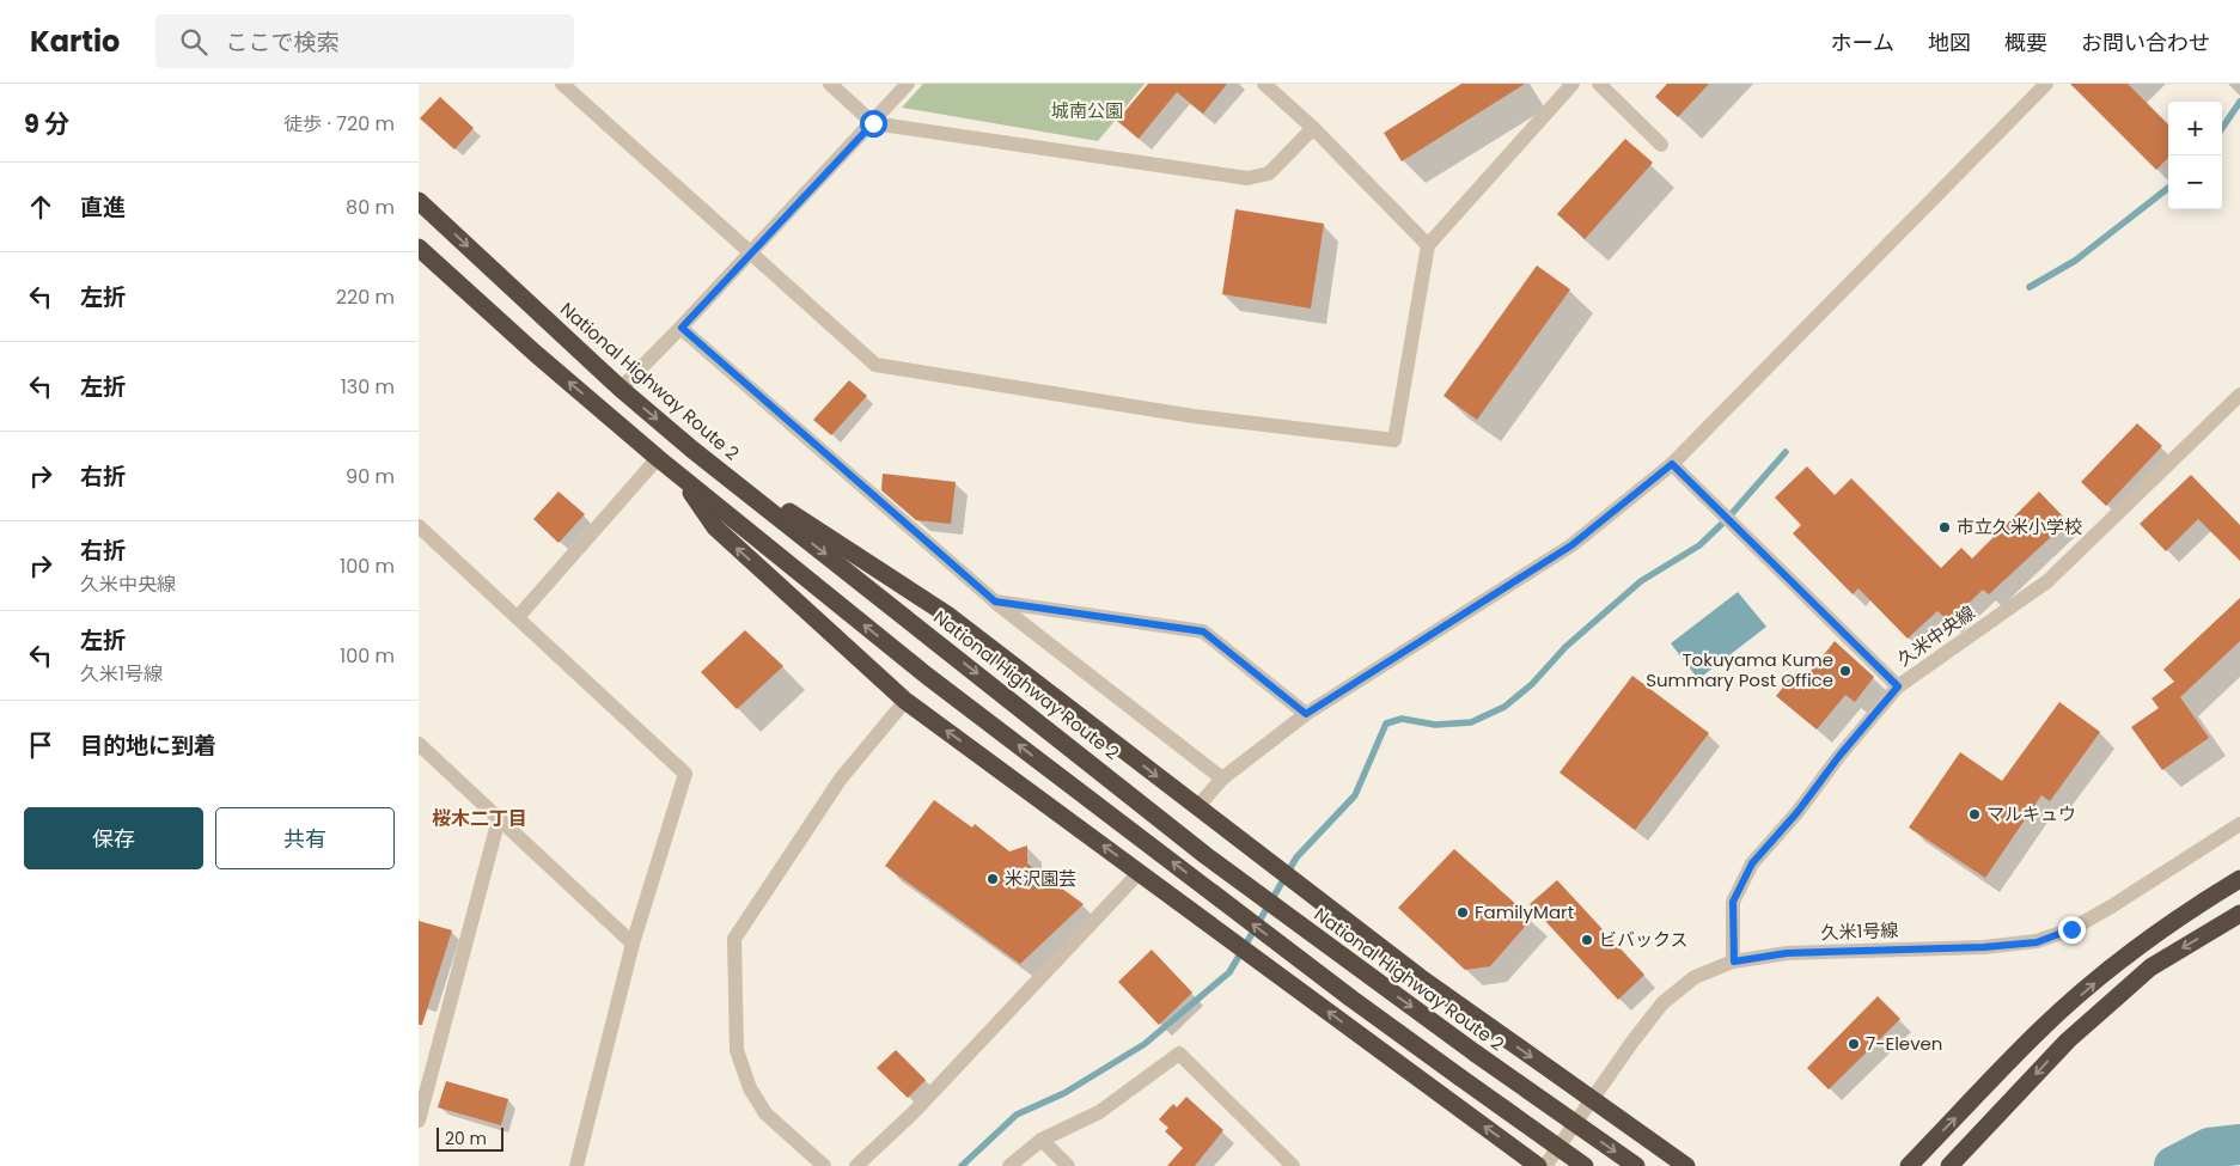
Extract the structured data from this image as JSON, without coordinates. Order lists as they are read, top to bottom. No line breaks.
{"streets":{"highway":["National Highway Route 2"],"street":["久米中央線","久米1号線"]},"crossings":[["久米中央線","久米1号線"]],"districts":["桜木二丁目"],"parks":["城南公園"],"places":["市立久米小学校","Tokuyama Kume Summary Post Office","マルキュウ","米沢園芸","FamilyMart","ビバックス","7-Eleven"],"scale_bar":"20 m","page":{"header":"Kartio","search":"ここで検索","nav":["ホーム","地図","概要","お問い合わせ"],"heading":["9 分","徒歩 · 720 m"],"map_buttons":["+","−"],"list":[["直進","80 m"],["左折","220 m"],["左折","130 m"],["右折","90 m"],["右折","久米中央線","100 m"],["左折","久米1号線","100 m"],"目的地に到着"],"buttons":["保存","共有"],"scale":"20 m"}}
